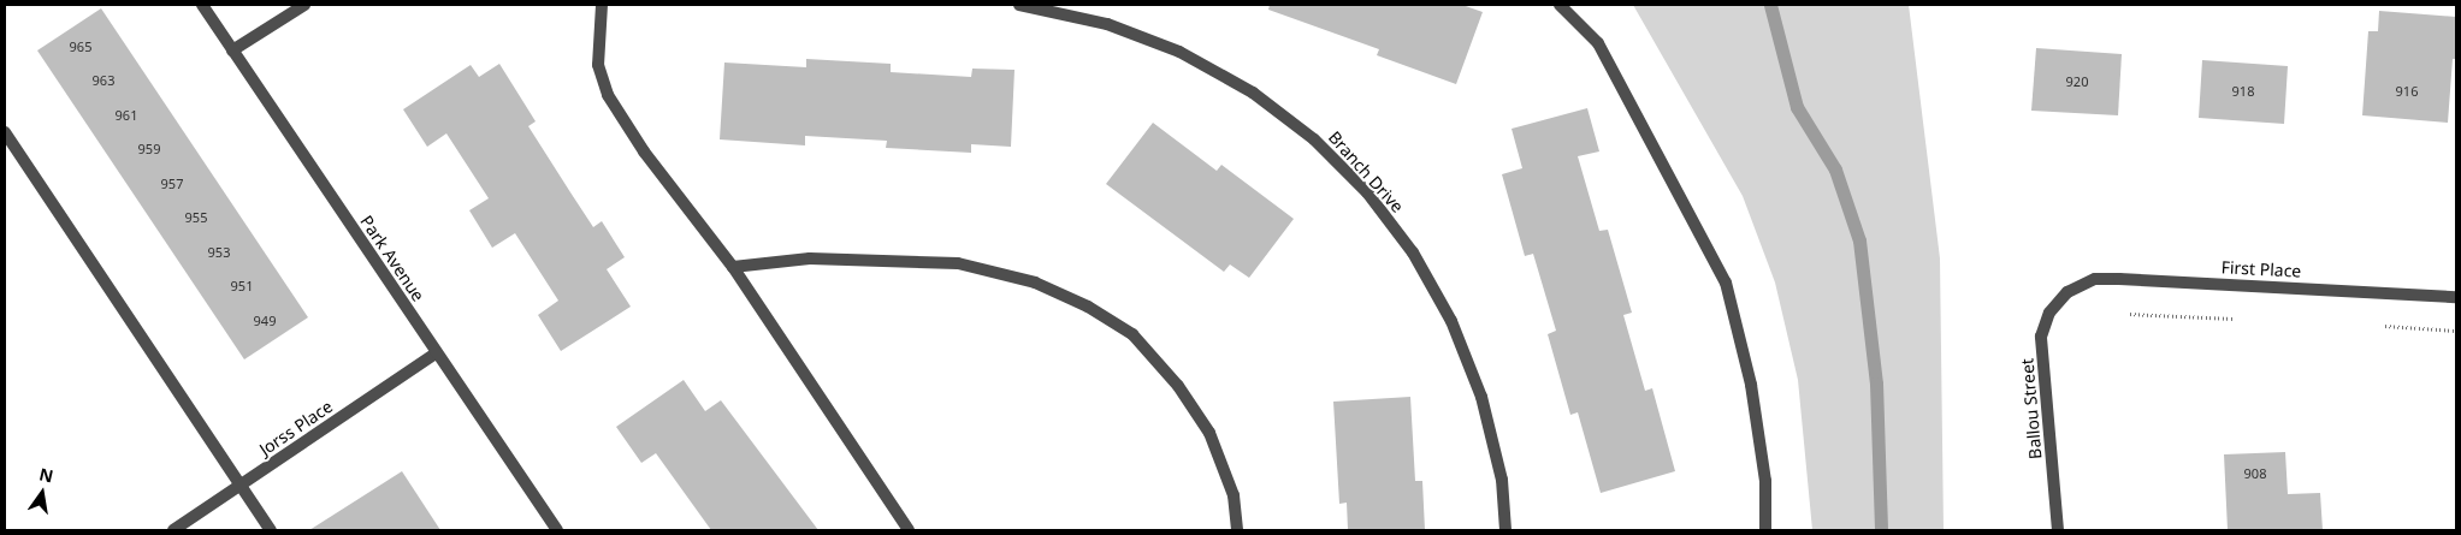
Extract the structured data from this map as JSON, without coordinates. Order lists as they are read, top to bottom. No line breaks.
{"streets":{"street":["Branch Drive","Park Avenue","First Place","Ballou Street","Jorss Place"]},"crossings":[["Park Avenue","Jorss Place"],["First Place","Ballou Street"]],"house_numbers":["965","963","920","918","916","961","959","957","955","953","951","949","908"],"north":"top"}
